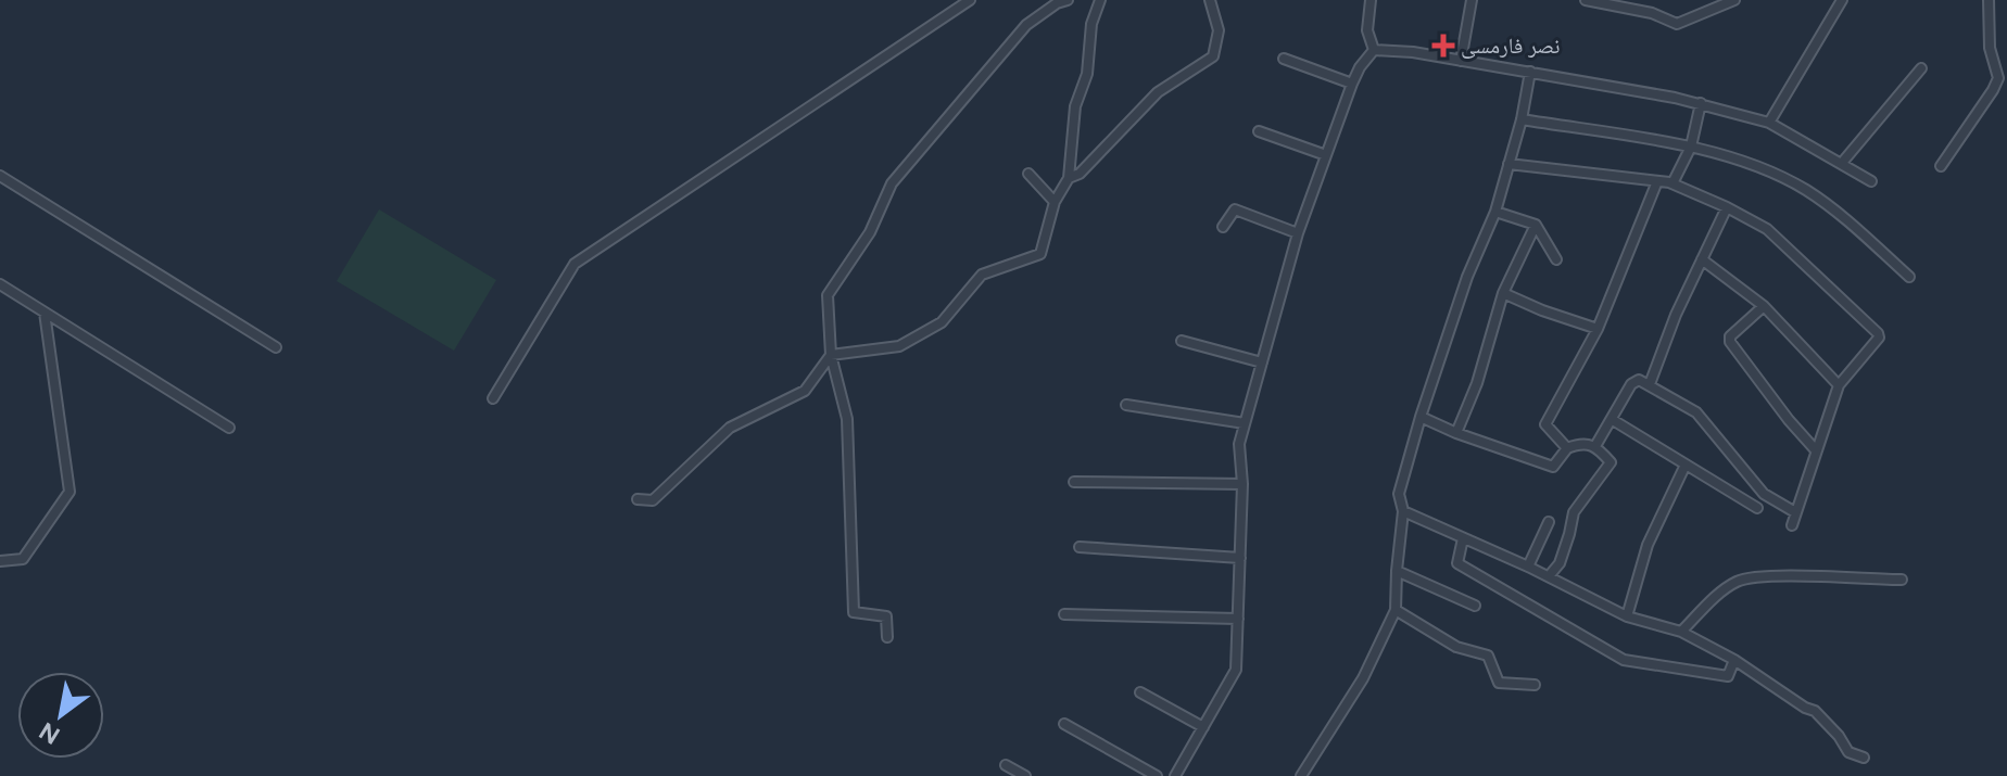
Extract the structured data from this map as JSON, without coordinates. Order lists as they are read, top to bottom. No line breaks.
{"places":{"health":["نصر فارمسی"]},"north":"bottom left"}
